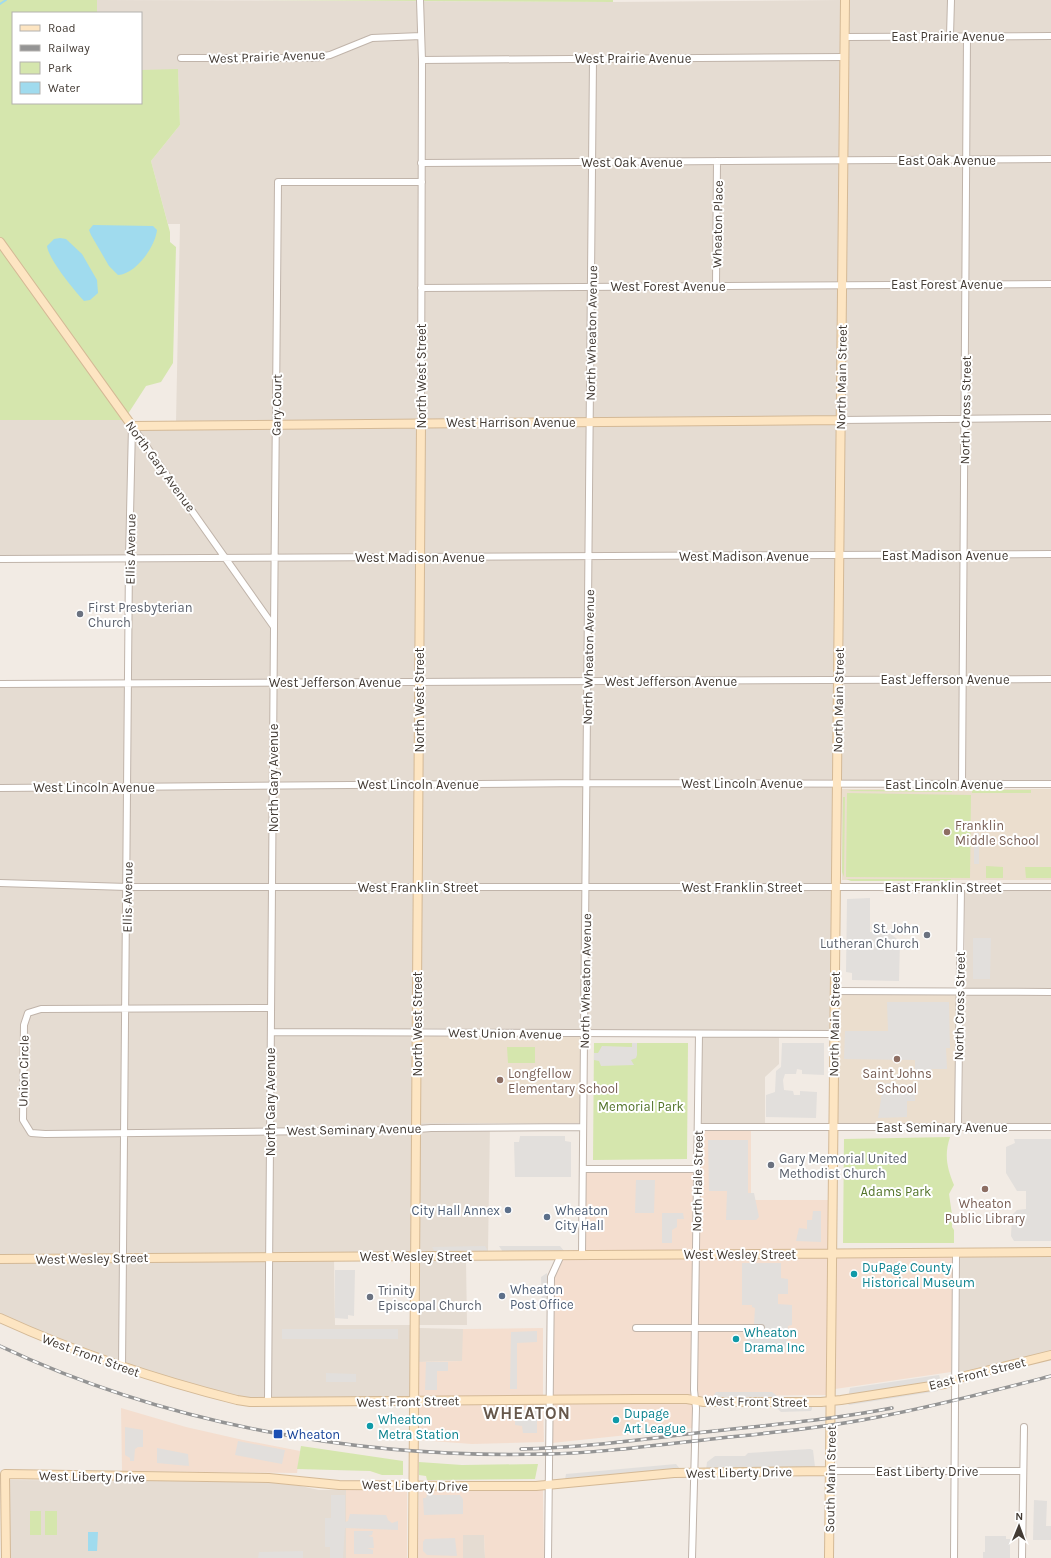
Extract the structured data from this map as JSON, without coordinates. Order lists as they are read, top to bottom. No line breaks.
{"streets":{"street":["East Prairie Avenue","West Prairie Avenue","East Oak Avenue","West Oak Avenue","Wheaton Place","East Forest Avenue","West Forest Avenue","North Wheaton Avenue","North West Street","North Main Street","Gary Court","North Cross Street","West Harrison Avenue","North Gary Avenue","Ellis Avenue","East Madison Avenue","West Madison Avenue","East Jefferson Avenue","West Jefferson Avenue","West Lincoln Avenue","East Lincoln Avenue","West Franklin Street","East Franklin Street","West Union Avenue","Union Circle","East Seminary Avenue","West Seminary Avenue","North Hale Street","West Wesley Street","West Front Street","East Front Street","East Liberty Drive","West Liberty Drive","South Main Street"]},"crossings":[["East Prairie Avenue","North Main Street"],["East Prairie Avenue","North Cross Street"],["West Prairie Avenue","North Wheaton Avenue"],["West Prairie Avenue","North West Street"],["West Prairie Avenue","North Main Street"],["East Oak Avenue","West Oak Avenue"],["East Oak Avenue","North Main Street"],["East Oak Avenue","North Cross Street"],["West Oak Avenue","Wheaton Place"],["West Oak Avenue","North Wheaton Avenue"],["West Oak Avenue","North West Street"],["West Oak Avenue","North Main Street"],["Wheaton Place","West Forest Avenue"],["East Forest Avenue","West Forest Avenue"],["East Forest Avenue","North Main Street"],["East Forest Avenue","North Cross Street"],["West Forest Avenue","North Wheaton Avenue"],["West Forest Avenue","North West Street"],["West Forest Avenue","North Main Street"],["North Wheaton Avenue","West Harrison Avenue"],["North Wheaton Avenue","West Madison Avenue"],["North Wheaton Avenue","West Jefferson Avenue"],["North Wheaton Avenue","West Lincoln Avenue"],["North Wheaton Avenue","West Franklin Street"],["North Wheaton Avenue","West Union Avenue"],["North Wheaton Avenue","West Seminary Avenue"],["North Wheaton Avenue","West Wesley Street"],["North West Street","Gary Court"],["North West Street","West Harrison Avenue"],["North West Street","West Madison Avenue"],["North West Street","West Jefferson Avenue"],["North West Street","West Lincoln Avenue"],["North West Street","West Franklin Street"],["North West Street","West Union Avenue"],["North West Street","West Seminary Avenue"],["North West Street","West Wesley Street"],["North West Street","West Front Street"],["North West Street","West Liberty Drive"],["North Main Street","West Harrison Avenue"],["North Main Street","East Madison Avenue"],["North Main Street","West Madison Avenue"],["North Main Street","East Jefferson Avenue"],["North Main Street","West Jefferson Avenue"],["North Main Street","West Lincoln Avenue"],["North Main Street","East Lincoln Avenue"],["North Main Street","West Franklin Street"],["North Main Street","East Franklin Street"],["North Main Street","West Union Avenue"],["North Main Street","East Seminary Avenue"],["North Main Street","West Wesley Street"],["North Main Street","West Front Street"],["North Main Street","East Front Street"],["North Main Street","South Main Street"],["Gary Court","West Harrison Avenue"],["Gary Court","North Gary Avenue"],["Gary Court","West Madison Avenue"],["North Cross Street","East Madison Avenue"],["North Cross Street","East Jefferson Avenue"],["North Cross Street","East Lincoln Avenue"],["North Cross Street","East Franklin Street"],["North Cross Street","East Seminary Avenue"],["West Harrison Avenue","North Gary Avenue"],["West Harrison Avenue","Ellis Avenue"],["North Gary Avenue","Ellis Avenue"],["North Gary Avenue","West Madison Avenue"],["North Gary Avenue","West Jefferson Avenue"],["North Gary Avenue","West Lincoln Avenue"],["North Gary Avenue","West Franklin Street"],["North Gary Avenue","West Union Avenue"],["North Gary Avenue","West Seminary Avenue"],["North Gary Avenue","West Wesley Street"],["North Gary Avenue","West Front Street"],["Ellis Avenue","West Madison Avenue"],["Ellis Avenue","West Jefferson Avenue"],["Ellis Avenue","West Lincoln Avenue"],["Ellis Avenue","West Franklin Street"],["Ellis Avenue","Union Circle"],["Ellis Avenue","West Seminary Avenue"],["Ellis Avenue","West Wesley Street"],["Ellis Avenue","West Front Street"],["East Madison Avenue","West Madison Avenue"],["East Jefferson Avenue","West Jefferson Avenue"],["West Lincoln Avenue","East Lincoln Avenue"],["West Franklin Street","East Franklin Street"],["West Union Avenue","North Hale Street"],["Union Circle","West Seminary Avenue"],["North Hale Street","West Wesley Street"],["North Hale Street","West Front Street"],["North Hale Street","West Liberty Drive"],["West Front Street","East Front Street"],["West Front Street","South Main Street"],["East Front Street","South Main Street"],["East Liberty Drive","West Liberty Drive"],["East Liberty Drive","South Main Street"],["West Liberty Drive","South Main Street"]],"districts":["WHEATON"],"parks":["Memorial Park","Adams Park"],"places":{"other":["First Presbyterian Church","Franklin Middle School","St. John Lutheran Church","Saint Johns School","Longfellow Elementary School","Gary Memorial United Methodist Church","Wheaton Public Library","City Hall Annex","Wheaton City Hall","DuPage County Historical Museum","Wheaton Post Office","Trinity Episcopal Church","Wheaton Drama Inc","Dupage Art League","Wheaton Metra Station"],"transit":["Wheaton"]},"legend":["Road","Railway","Park","Water"],"north":"top"}
